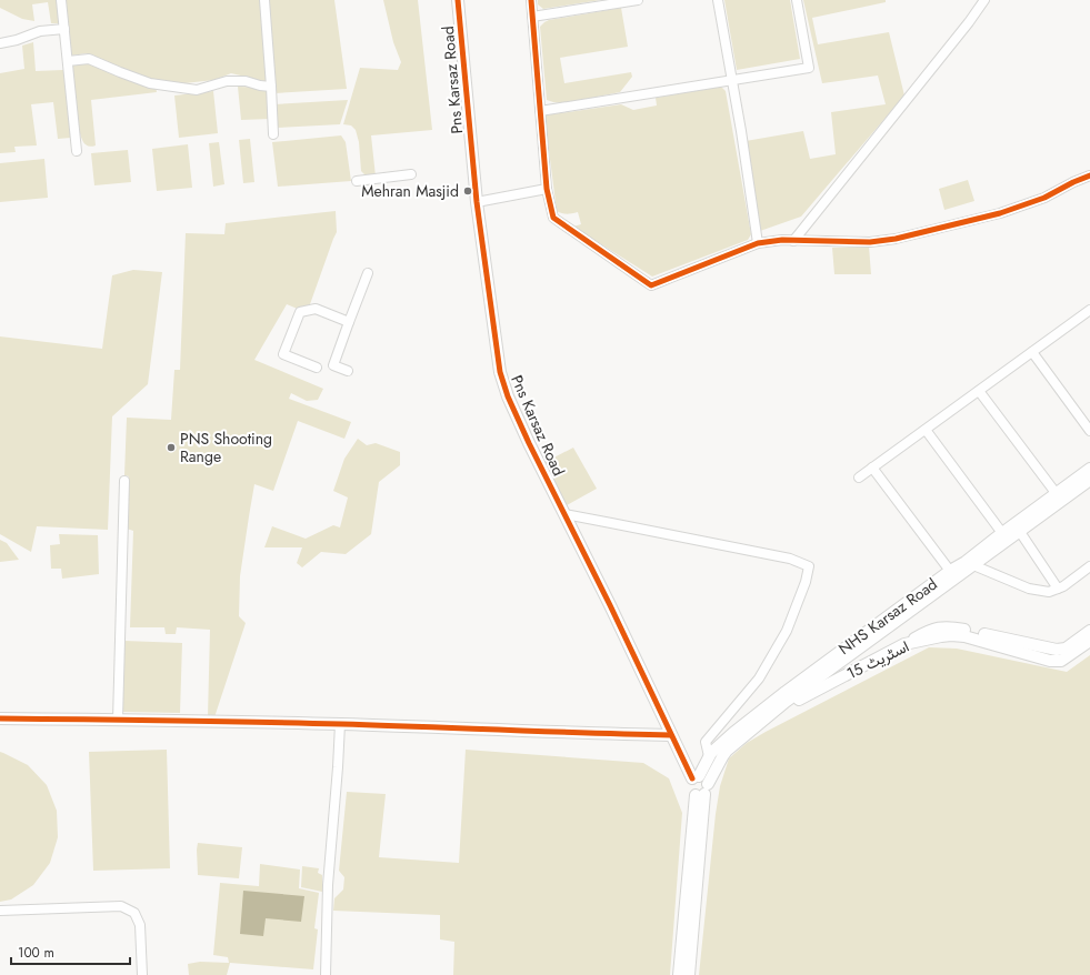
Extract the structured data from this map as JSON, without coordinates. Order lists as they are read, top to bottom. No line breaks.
{"streets":{"street":["Pns Karsaz Road","NHS Karsaz Road","اسٹریٹ 15"]},"crossings":[["Pns Karsaz Road","NHS Karsaz Road"],["NHS Karsaz Road","اسٹریٹ 15"]],"places":["Mehran Masjid","PNS Shooting Range"],"scale_bar":"100 m"}
